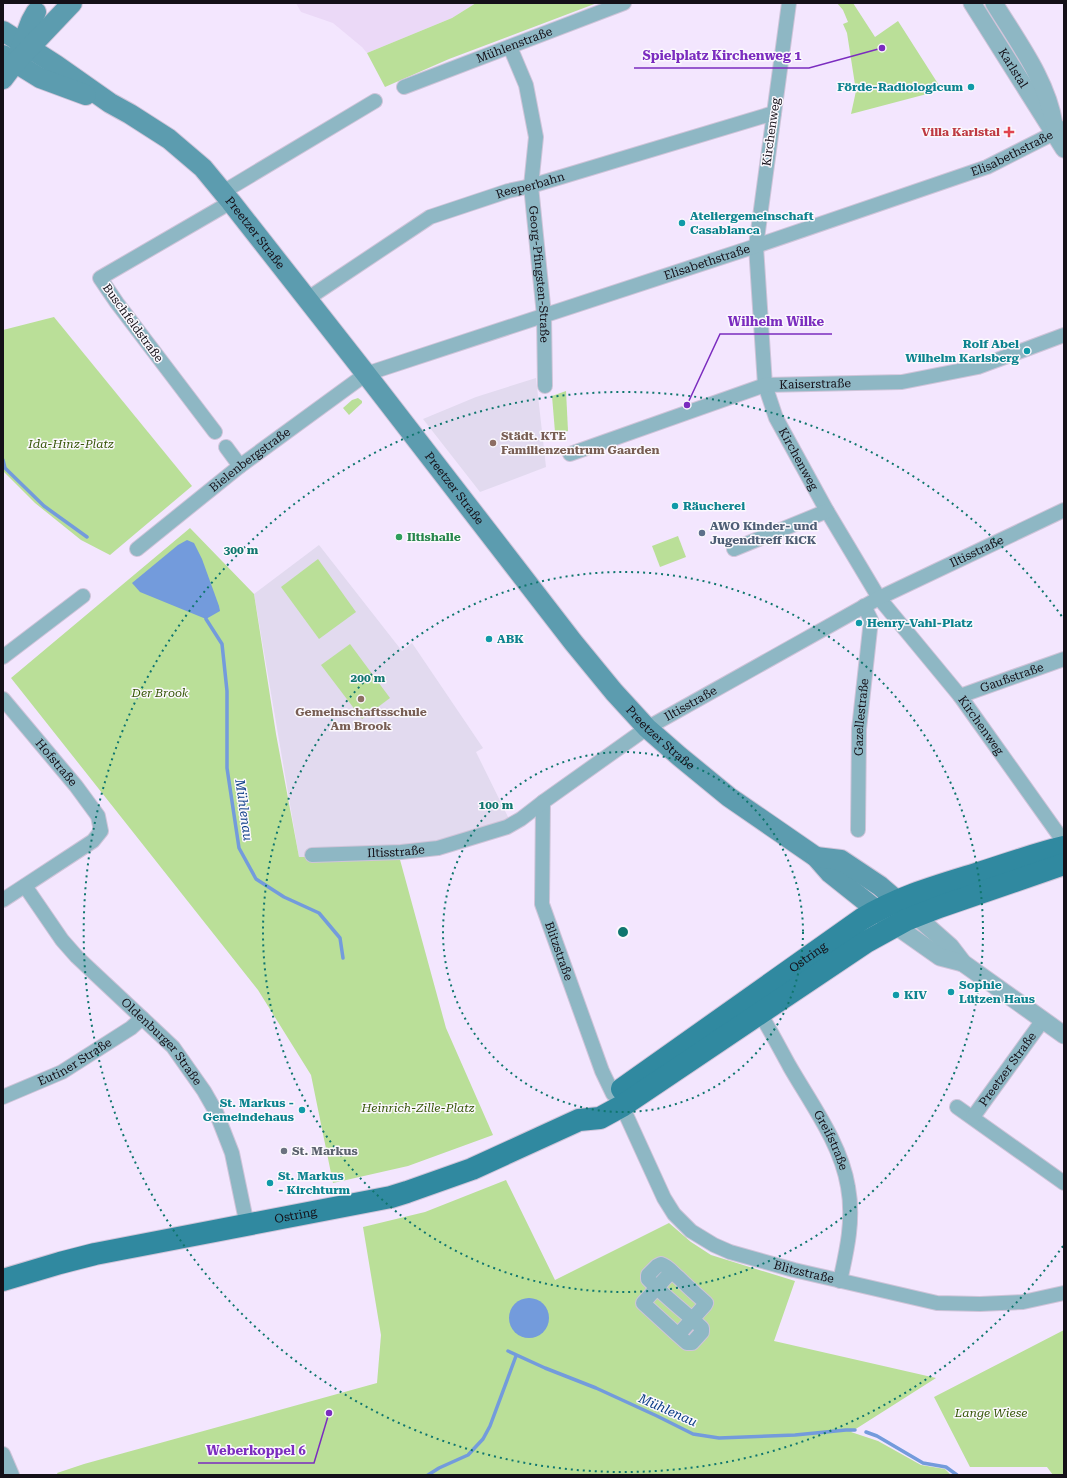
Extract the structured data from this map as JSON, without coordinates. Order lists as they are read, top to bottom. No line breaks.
{"streets":{"main road":["Preetzer Straße","Ostring"],"street":["Mühlenstraße","Karlstal","Kirchenweg","Elisabethstraße","Reeperbahn","Georg-Pfingsten-Straße","Buschfeldstraße","Kaiserstraße","Bielenbergstraße","Iltisstraße","Gaußstraße","Gazellestraße","Hofstraße","Blitzstraße","Oldenburger Straße","Eutiner Straße","Greifstraße"]},"crossings":[["Mühlenstraße","Georg-Pfingsten-Straße"],["Karlstal","Elisabethstraße"],["Kirchenweg","Elisabethstraße"],["Kirchenweg","Reeperbahn"],["Kirchenweg","Kaiserstraße"],["Kirchenweg","Iltisstraße"],["Kirchenweg","Gaußstraße"],["Elisabethstraße","Preetzer Straße"],["Elisabethstraße","Georg-Pfingsten-Straße"],["Elisabethstraße","Bielenbergstraße"],["Reeperbahn","Preetzer Straße"],["Reeperbahn","Georg-Pfingsten-Straße"],["Preetzer Straße","Buschfeldstraße"],["Preetzer Straße","Bielenbergstraße"],["Preetzer Straße","Iltisstraße"],["Preetzer Straße","Ostring"],["Iltisstraße","Gazellestraße"],["Iltisstraße","Blitzstraße"],["Hofstraße","Oldenburger Straße"],["Blitzstraße","Ostring"],["Blitzstraße","Greifstraße"],["Ostring","Oldenburger Straße"],["Ostring","Greifstraße"],["Oldenburger Straße","Eutiner Straße"]],"water":["Mühlenau"],"parks":["Ida-Hinz-Platz","Der Brook","Heinrich-Zille-Platz","Lange Wiese"],"places":{"other":["Spielplatz Kirchenweg 1","Förde-Radiologicum","Ateliergemeinschaft Casablanca","Rolf Abel Wilhelm Karlsberg","Wilhelm Wilke","Städt. KTE Familienzentrum Gaarden","Räucherei","AWO Kinder- und Jugendtreff KiCK","Iltishalle","Henry-Vahl-Platz","ABK","Gemeinschaftsschule Am Brook","Sophie Lützen Haus","KIV","St. Markus - Gemeindehaus","St. Markus","St. Markus - Kirchturm","Weberkoppel 6"],"health":["Villa Karlstal"]},"rings":["300 m","200 m","100 m"]}
